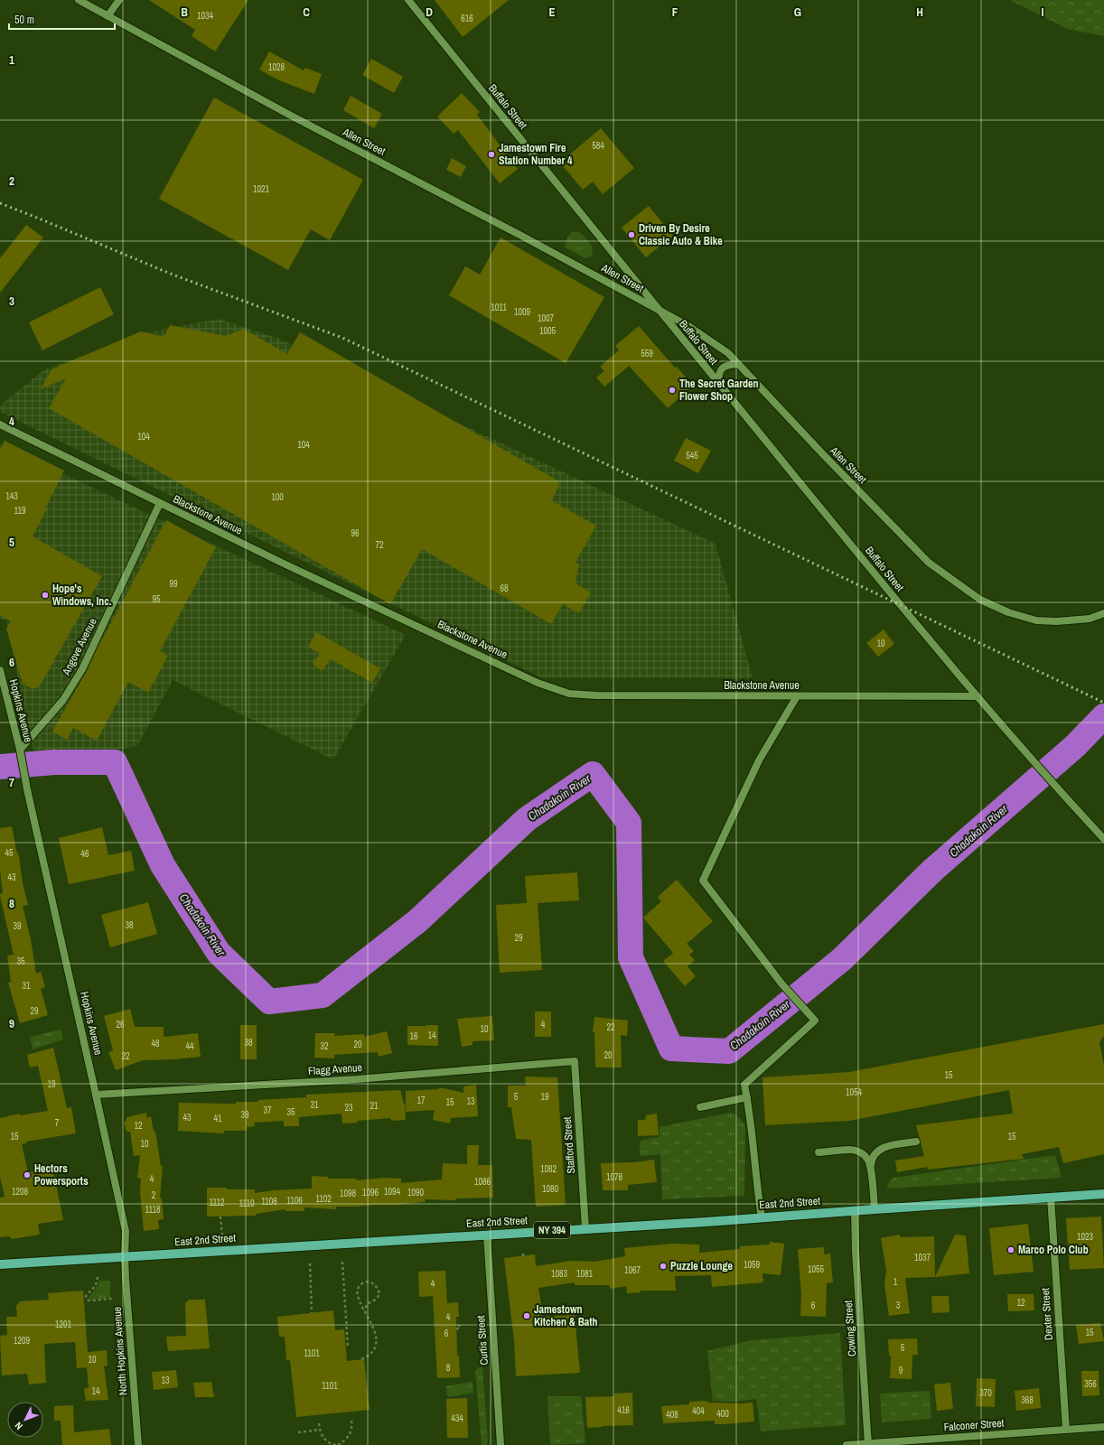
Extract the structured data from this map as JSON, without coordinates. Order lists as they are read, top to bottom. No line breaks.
{"streets":{"main road":["East 2nd Street","NY 394"],"street":["Buffalo Street","Allen Street","Blackstone Avenue","Angove Avenue","Hopkins Avenue","Flagg Avenue","Stafford Street","Dexter Street","Cowing Street","Curtis Street","North Hopkins Avenue","Falconer Street"]},"crossings":[["Buffalo Street","Allen Street"],["Buffalo Street","Blackstone Avenue"],["Blackstone Avenue","Angove Avenue"],["Angove Avenue","Hopkins Avenue"],["Hopkins Avenue","Flagg Avenue"],["Hopkins Avenue","East 2nd Street"],["Hopkins Avenue","North Hopkins Avenue"],["Flagg Avenue","Stafford Street"],["Stafford Street","East 2nd Street"],["East 2nd Street","Dexter Street"],["East 2nd Street","Cowing Street"],["East 2nd Street","Curtis Street"],["East 2nd Street","North Hopkins Avenue"],["Dexter Street","Falconer Street"],["Cowing Street","Falconer Street"]],"water":["Chadakoin River"],"places":["Jamestown Fire Station Number 4","Driven By Desire Classic Auto & Bike","The Secret Garden Flower Shop","Hope's Windows, Inc.","Hectors Powersports","Marco Polo Club","Puzzle Lounge","Jamestown Kitchen & Bath"],"house_numbers":["1034","616","1028","584","1021","1011","1009","1007","1005","559","104","104","545","143","100","119","96","72","99","68","95","10","45","46","43","38","39","29","35","31","29","26","4","22","10","14","16","38","48","20","44","32","20","22","15","19","1054","5","19","17","13","15","31","21","23","37","35","39","43","41","7","12","15","15","10","1082","1078","4","1086","1080","1208","1094","1096","1090","1098","2","1102","1106","1108","1112","1110","1118","1023","1037","1059","1055","1067","1083","1081","1","4","12","6","3","4","1201","15","6","1209","5","1101","10","8","9","13","356","1101","14","370","368","416","404","400","408","434"],"scale_bar":"50 m","north":"bottom left","grid":{"columns":["B","C","D","E","F","G","H","I"],"rows":["1","2","3","4","5","6","7","8","9"]}}
